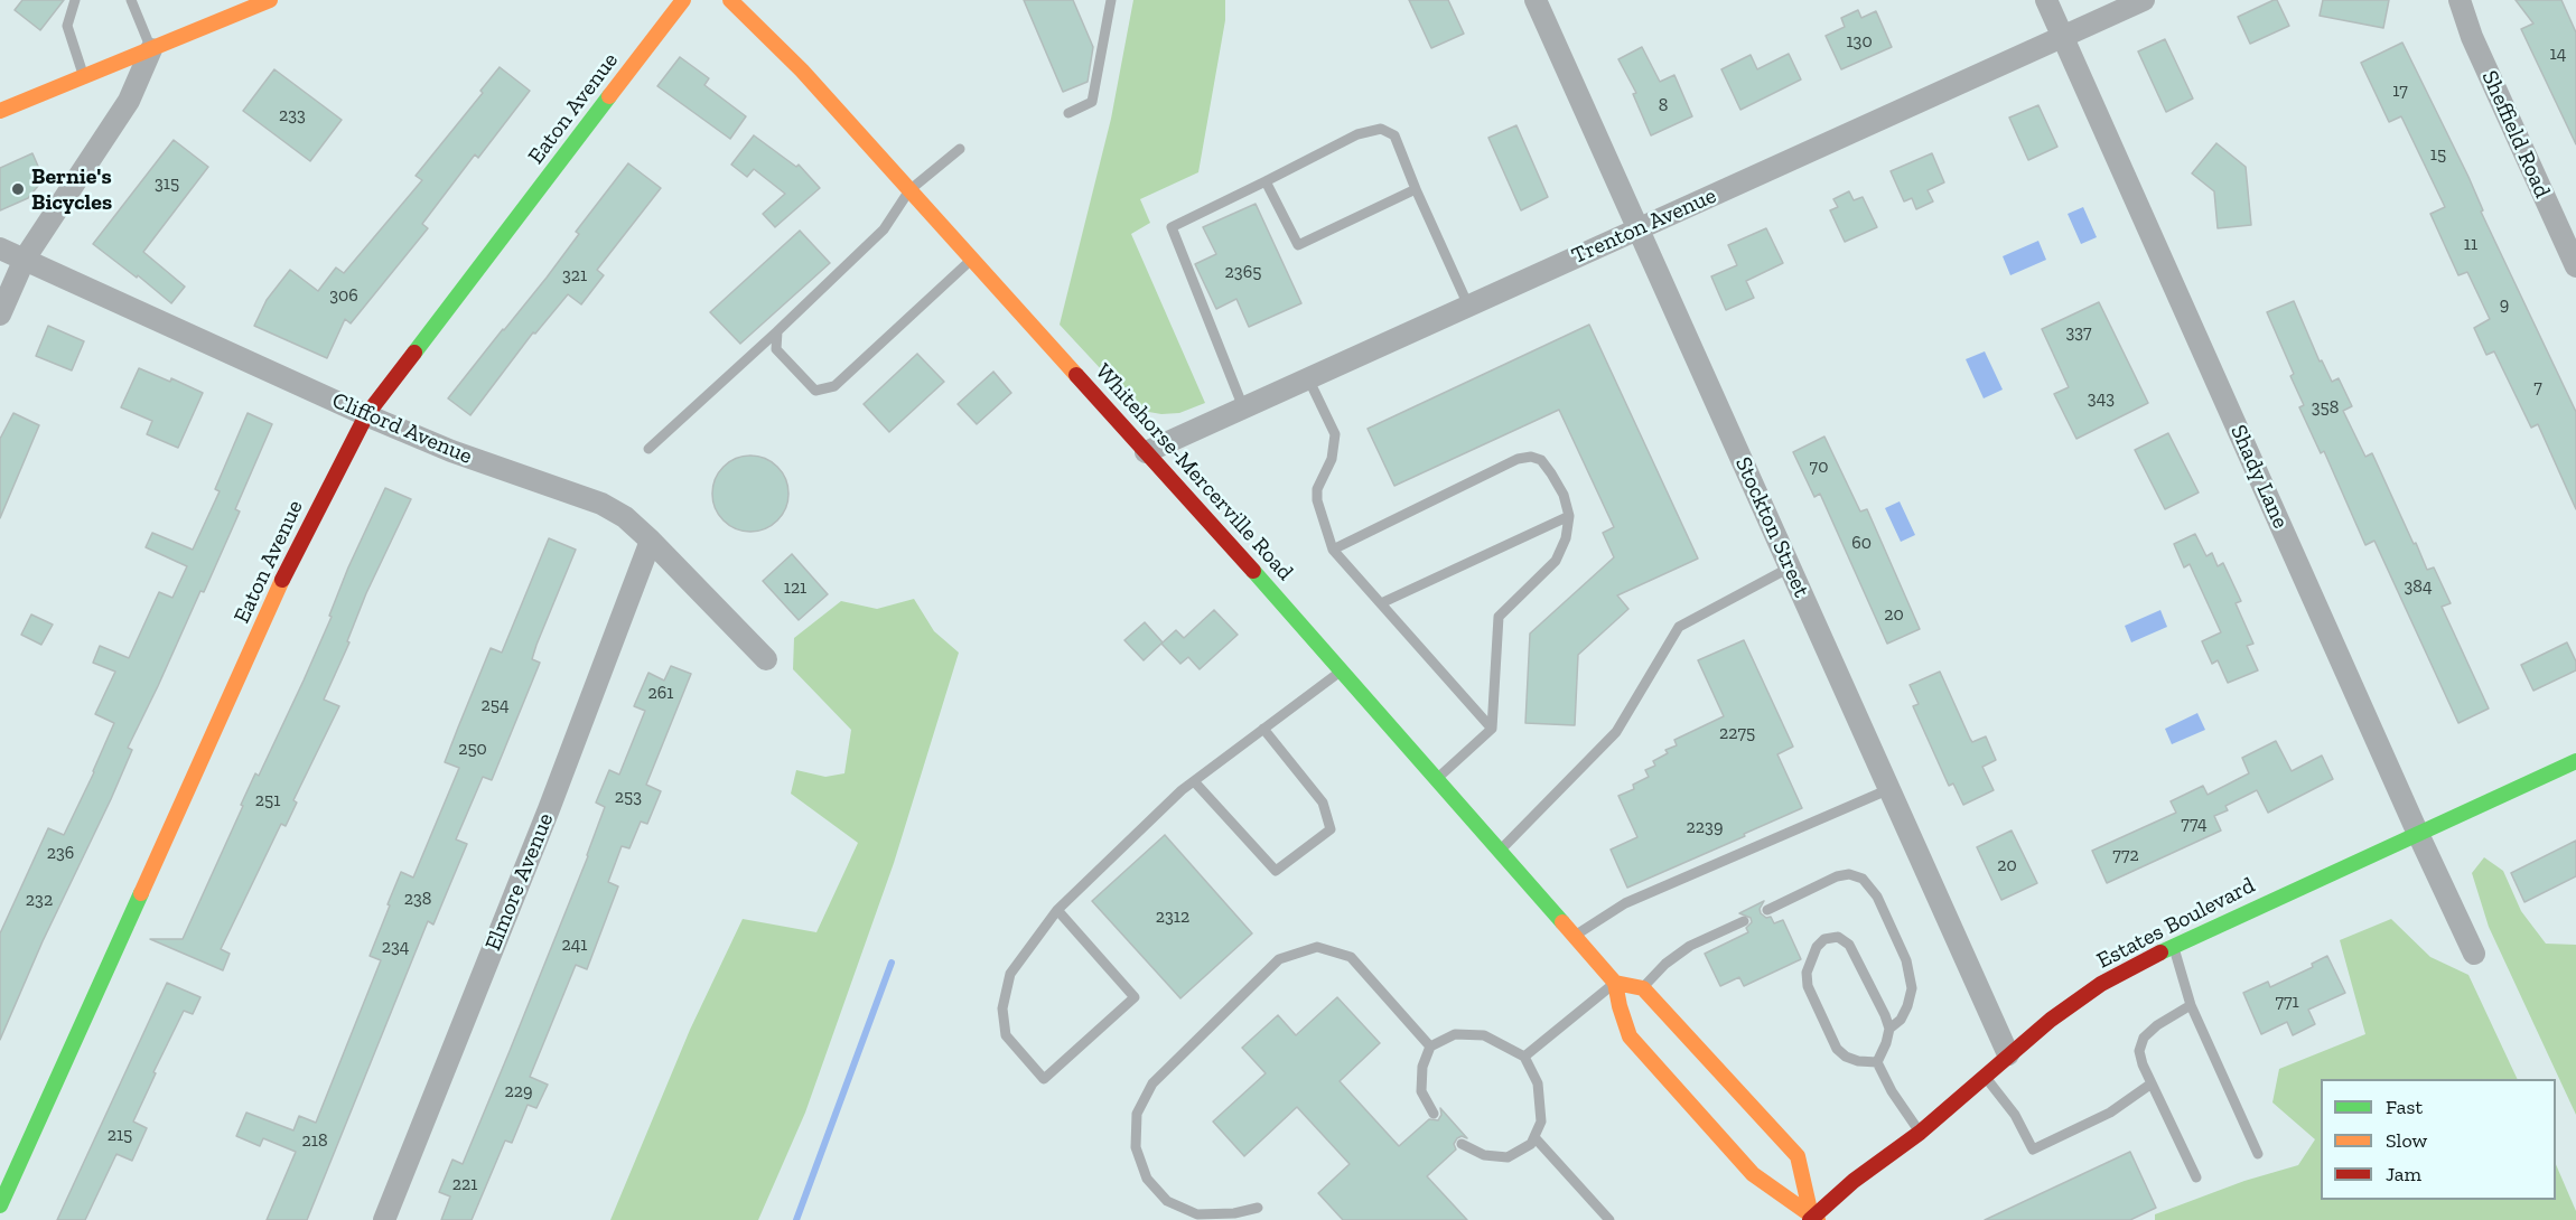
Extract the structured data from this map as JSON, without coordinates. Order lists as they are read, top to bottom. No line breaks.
{"streets":{"street":["Eaton Avenue","Sheffield Road","Trenton Avenue","Clifford Avenue","Whitehorse-Mercerville Road","Shady Lane","Stockton Street","Elmore Avenue","Estates Boulevard"]},"crossings":[["Eaton Avenue","Clifford Avenue"],["Trenton Avenue","Whitehorse-Mercerville Road"],["Trenton Avenue","Shady Lane"],["Trenton Avenue","Stockton Street"],["Clifford Avenue","Elmore Avenue"],["Whitehorse-Mercerville Road","Estates Boulevard"],["Shady Lane","Estates Boulevard"],["Stockton Street","Estates Boulevard"]],"places":["Bernie's Bicycles"],"house_numbers":["130","14","17","8","233","15","315","11","2365","321","306","9","337","7","343","358","70","60","384","121","20","261","254","2275","250","253","251","774","2239","236","772","20","238","232","2312","241","234","771","229","215","218","221"],"legend":["Fast","Slow","Jam"]}
